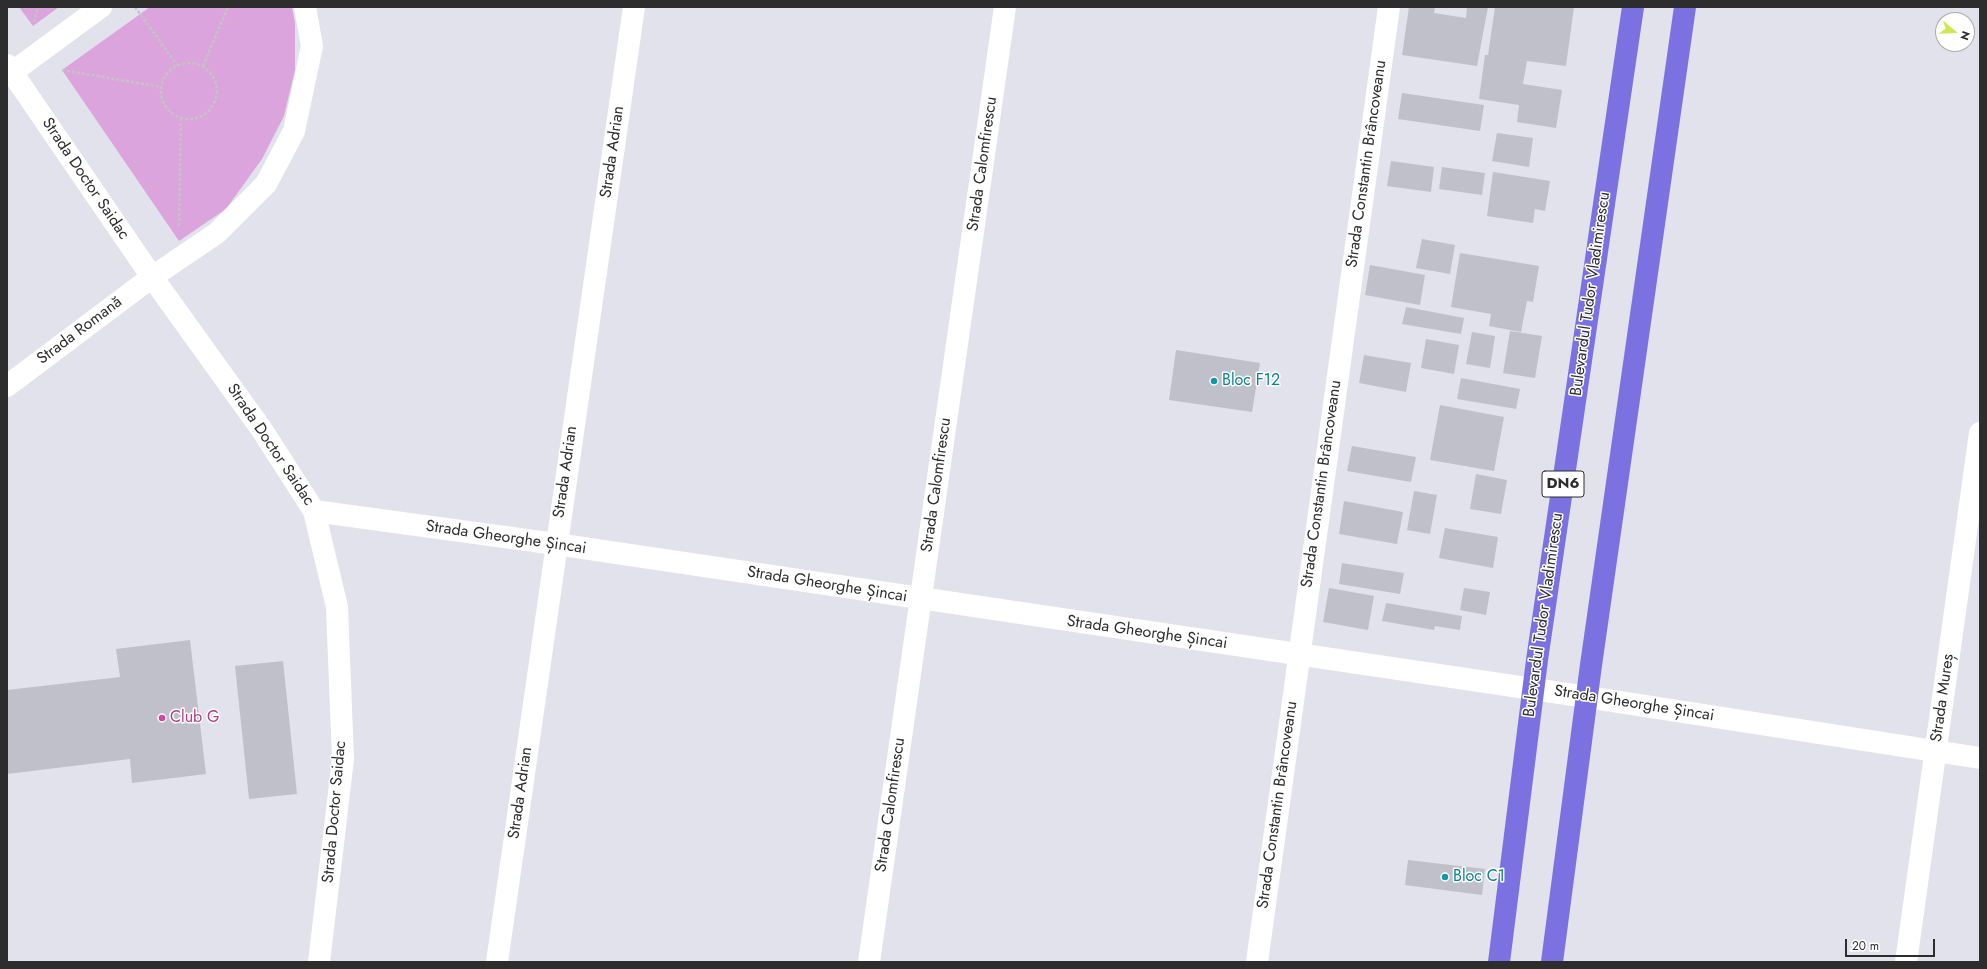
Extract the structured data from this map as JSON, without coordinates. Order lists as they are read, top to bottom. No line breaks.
{"streets":{"main road":["Bulevardul Tudor Vladimirescu","DN6"],"street":["Strada Adrian","Strada Calomfirescu","Strada Constantin Brâncoveanu","Strada Doctor Saidac","Strada Romană","Strada Gheorghe Șincai","Strada Mureș"]},"crossings":[["Strada Adrian","Strada Gheorghe Șincai"],["Strada Calomfirescu","Strada Gheorghe Șincai"],["Strada Constantin Brâncoveanu","Strada Gheorghe Șincai"],["Strada Doctor Saidac","Strada Romană"],["Strada Doctor Saidac","Strada Gheorghe Șincai"],["Bulevardul Tudor Vladimirescu","Strada Gheorghe Șincai"],["Strada Gheorghe Șincai","Strada Mureș"]],"places":["Bloc F12","Club G","Bloc C1"],"scale_bar":"20 m","north":"right"}
